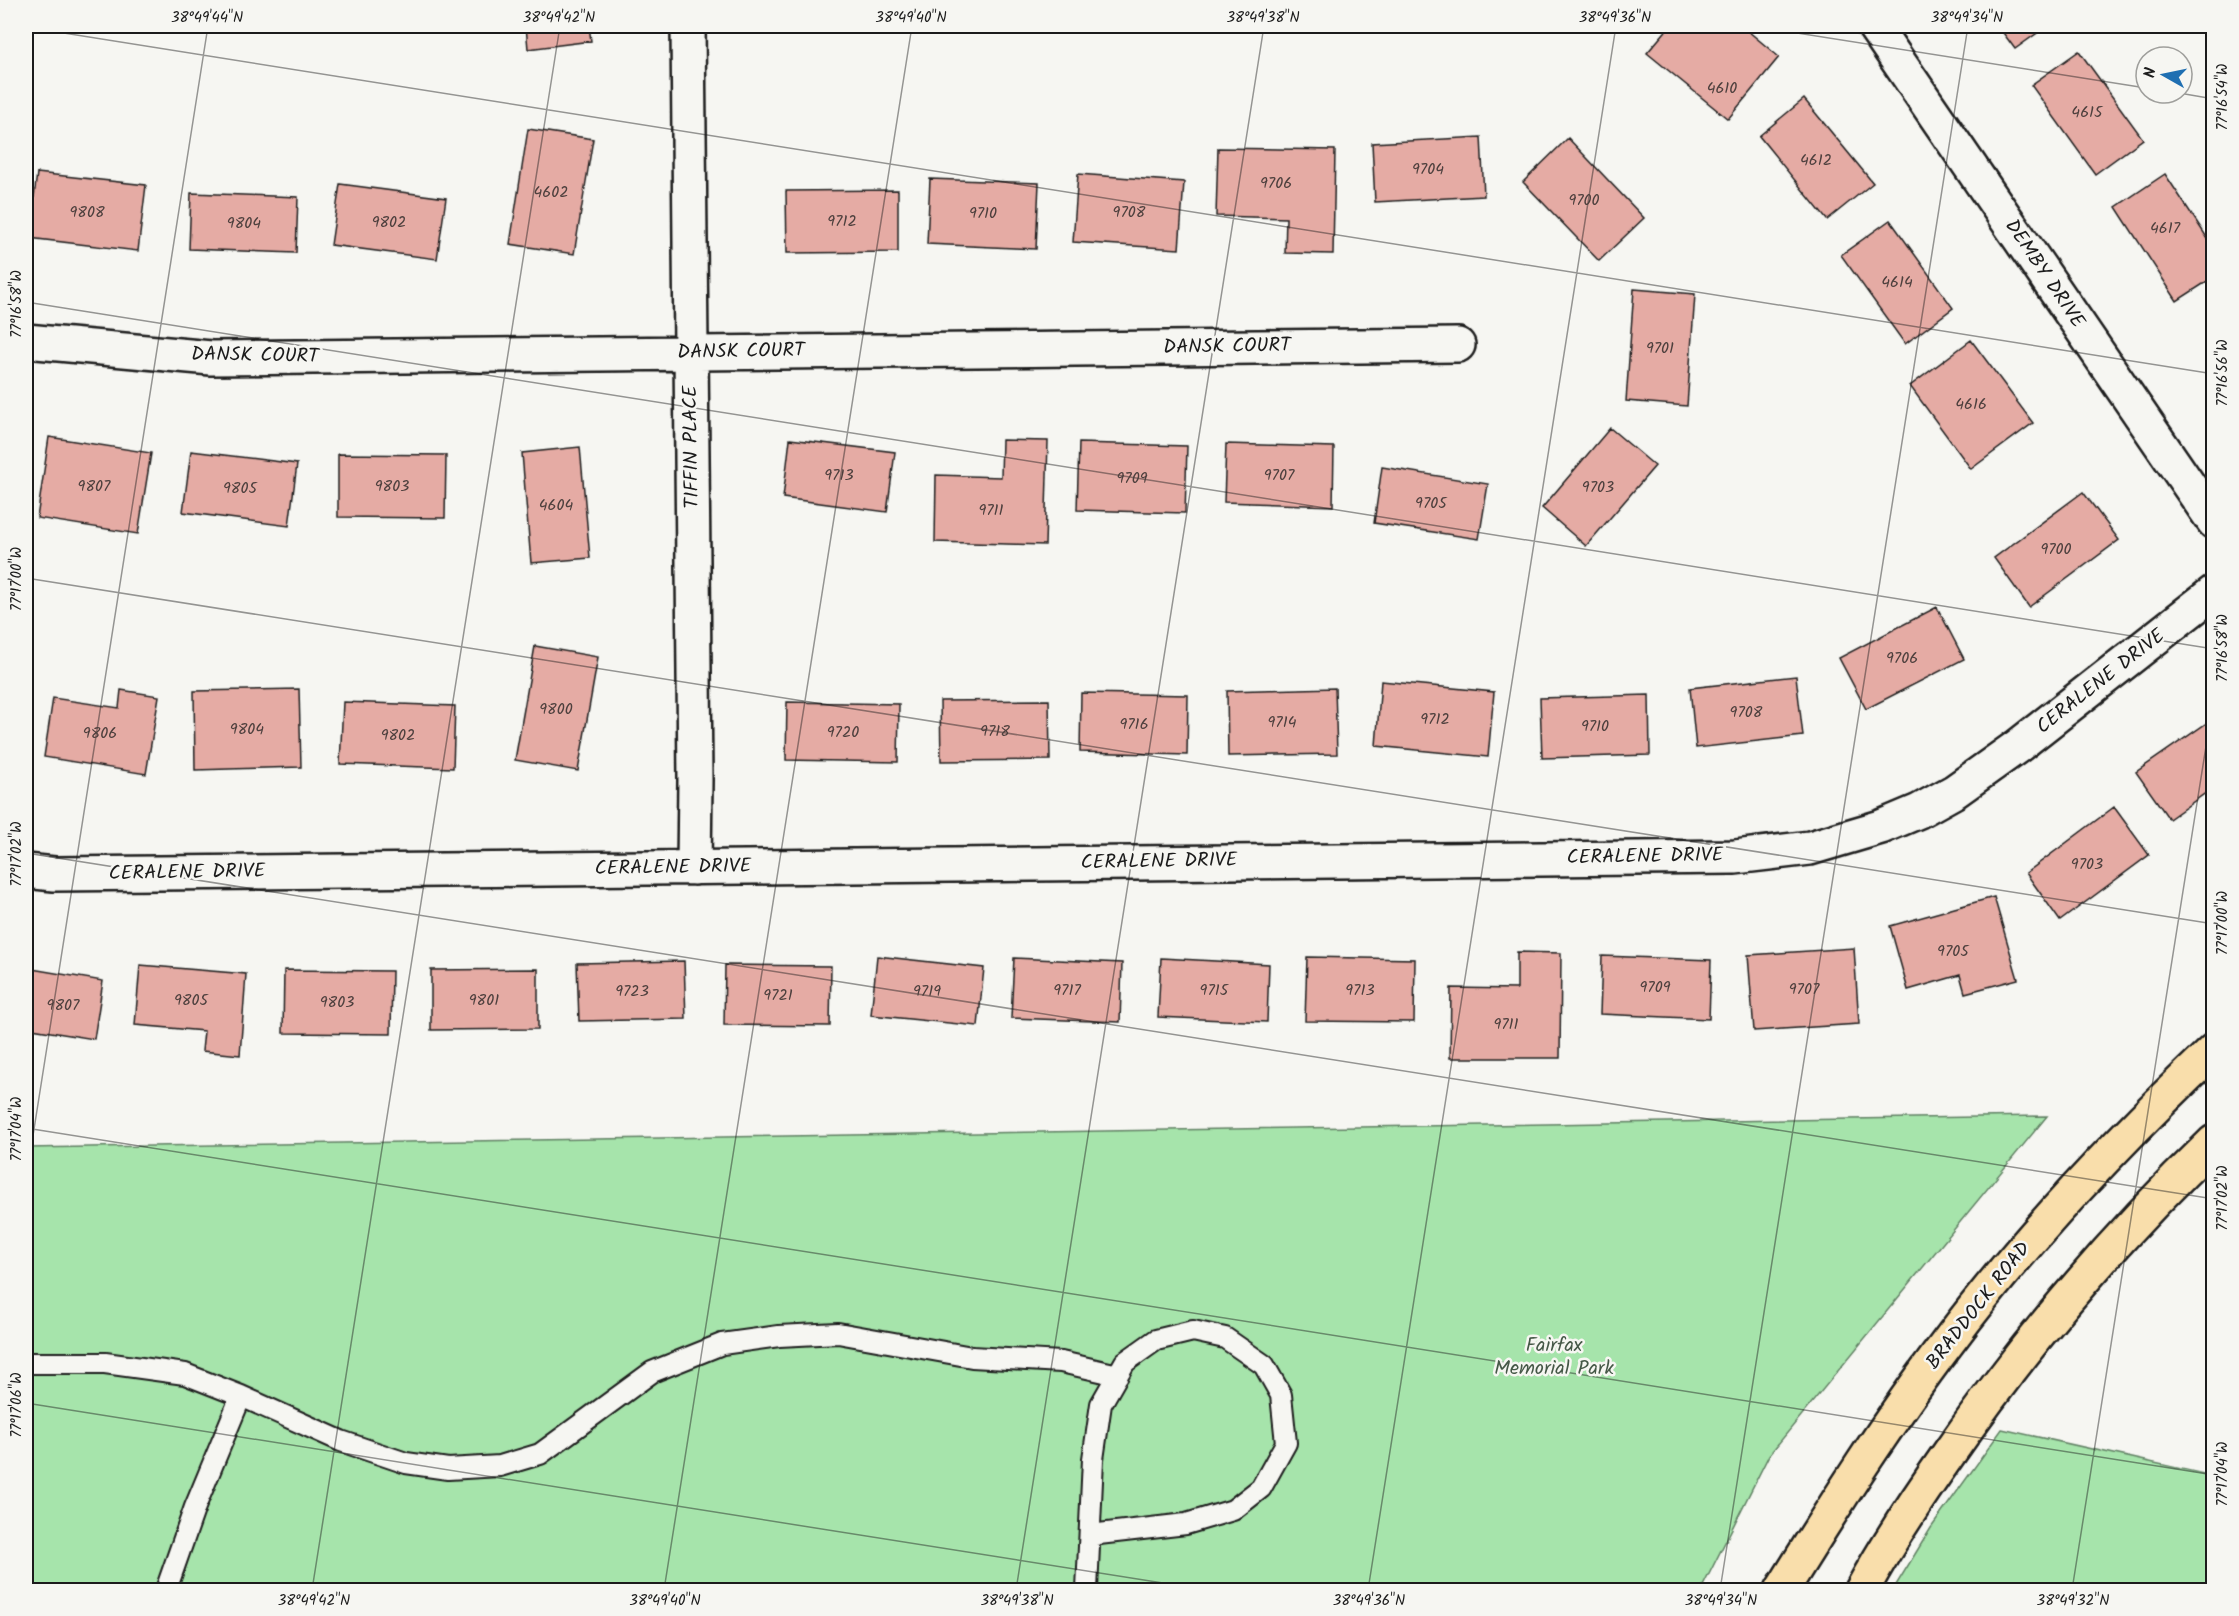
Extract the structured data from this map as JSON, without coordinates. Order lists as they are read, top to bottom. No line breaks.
{"streets":{"main road":["BRADDOCK ROAD"],"street":["DEMBY DRIVE","DANSK COURT","TIFFIN PLACE","CERALENE DRIVE"]},"crossings":[["DANSK COURT","TIFFIN PLACE"],["TIFFIN PLACE","CERALENE DRIVE"]],"parks":["Fairfax Memorial Park"],"house_numbers":["4610","4615","4612","9704","9706","4602","9700","9808","9708","9710","9712","9802","9804","4617","4614","9701","4616","9713","9707","9709","9807","9803","9703","9805","9705","4604","9711","9700","9706","9800","9708","9712","9714","9716","9710","9804","9718","9720","9806","9802","9703","9705","9709","9707","9717","9715","9713","9723","9719","9721","9805","9801","9803","9807","9711"],"north":"left","coordinates":["38°49'44\"N","38°49'42\"N","38°49'40\"N","38°49'38\"N","38°49'36\"N","38°49'34\"N","77°16'54\"W","77°16'58\"W","77°16'56\"W","77°17'00\"W","77°17'02\"W","77°17'04\"W","77°17'06\"W","38°49'32\"N"]}
